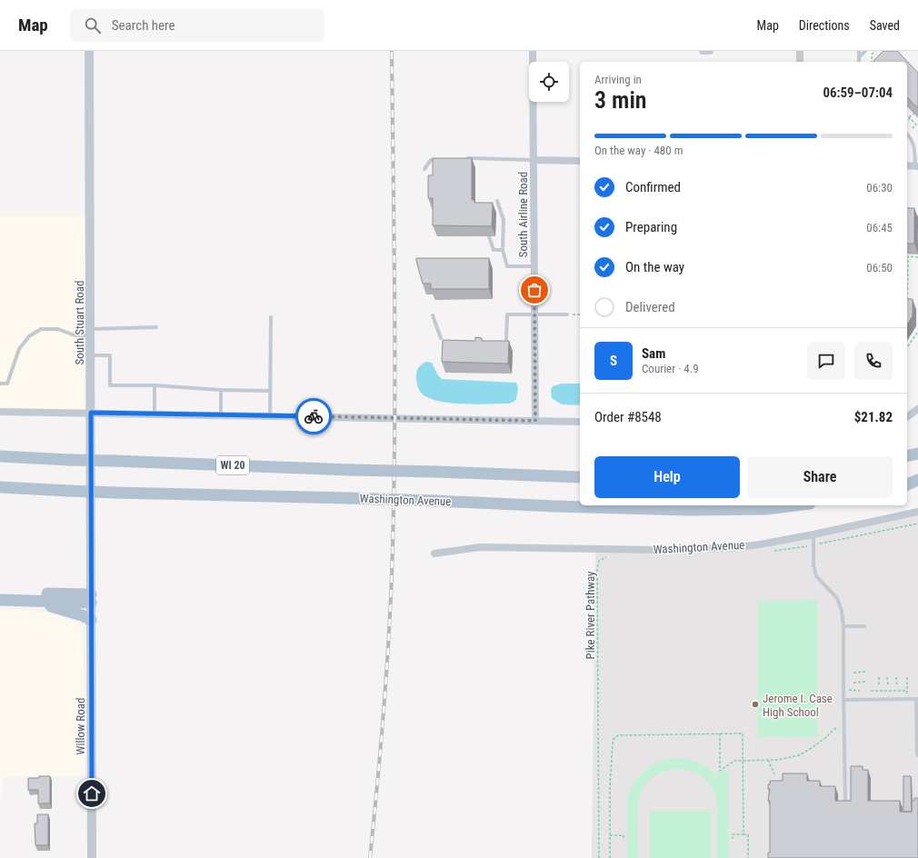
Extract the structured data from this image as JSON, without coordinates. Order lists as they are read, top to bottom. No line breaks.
{"streets":{"main road":["WI 20","Washington Avenue"],"street":["South Airline Road","South Stuart Road","Willow Road"],"path":["Pike River Pathway"]},"crossings":[["South Stuart Road","Willow Road"]],"places":["Jerome I. Case High School"],"page":{"header":"Map","search":"Search here","nav":["Map","Directions","Saved"],"heading":["3 min","Arriving in","06:59–07:04"],"panel":["Sam","Courier · 4.9","Order #8548","$21.82"],"bar":"On the way · 480 m","list":[["Confirmed","06:30"],["Preparing","06:45"],["On the way","06:50"],"Delivered"],"round":"S","buttons":["Help","Share"]}}
